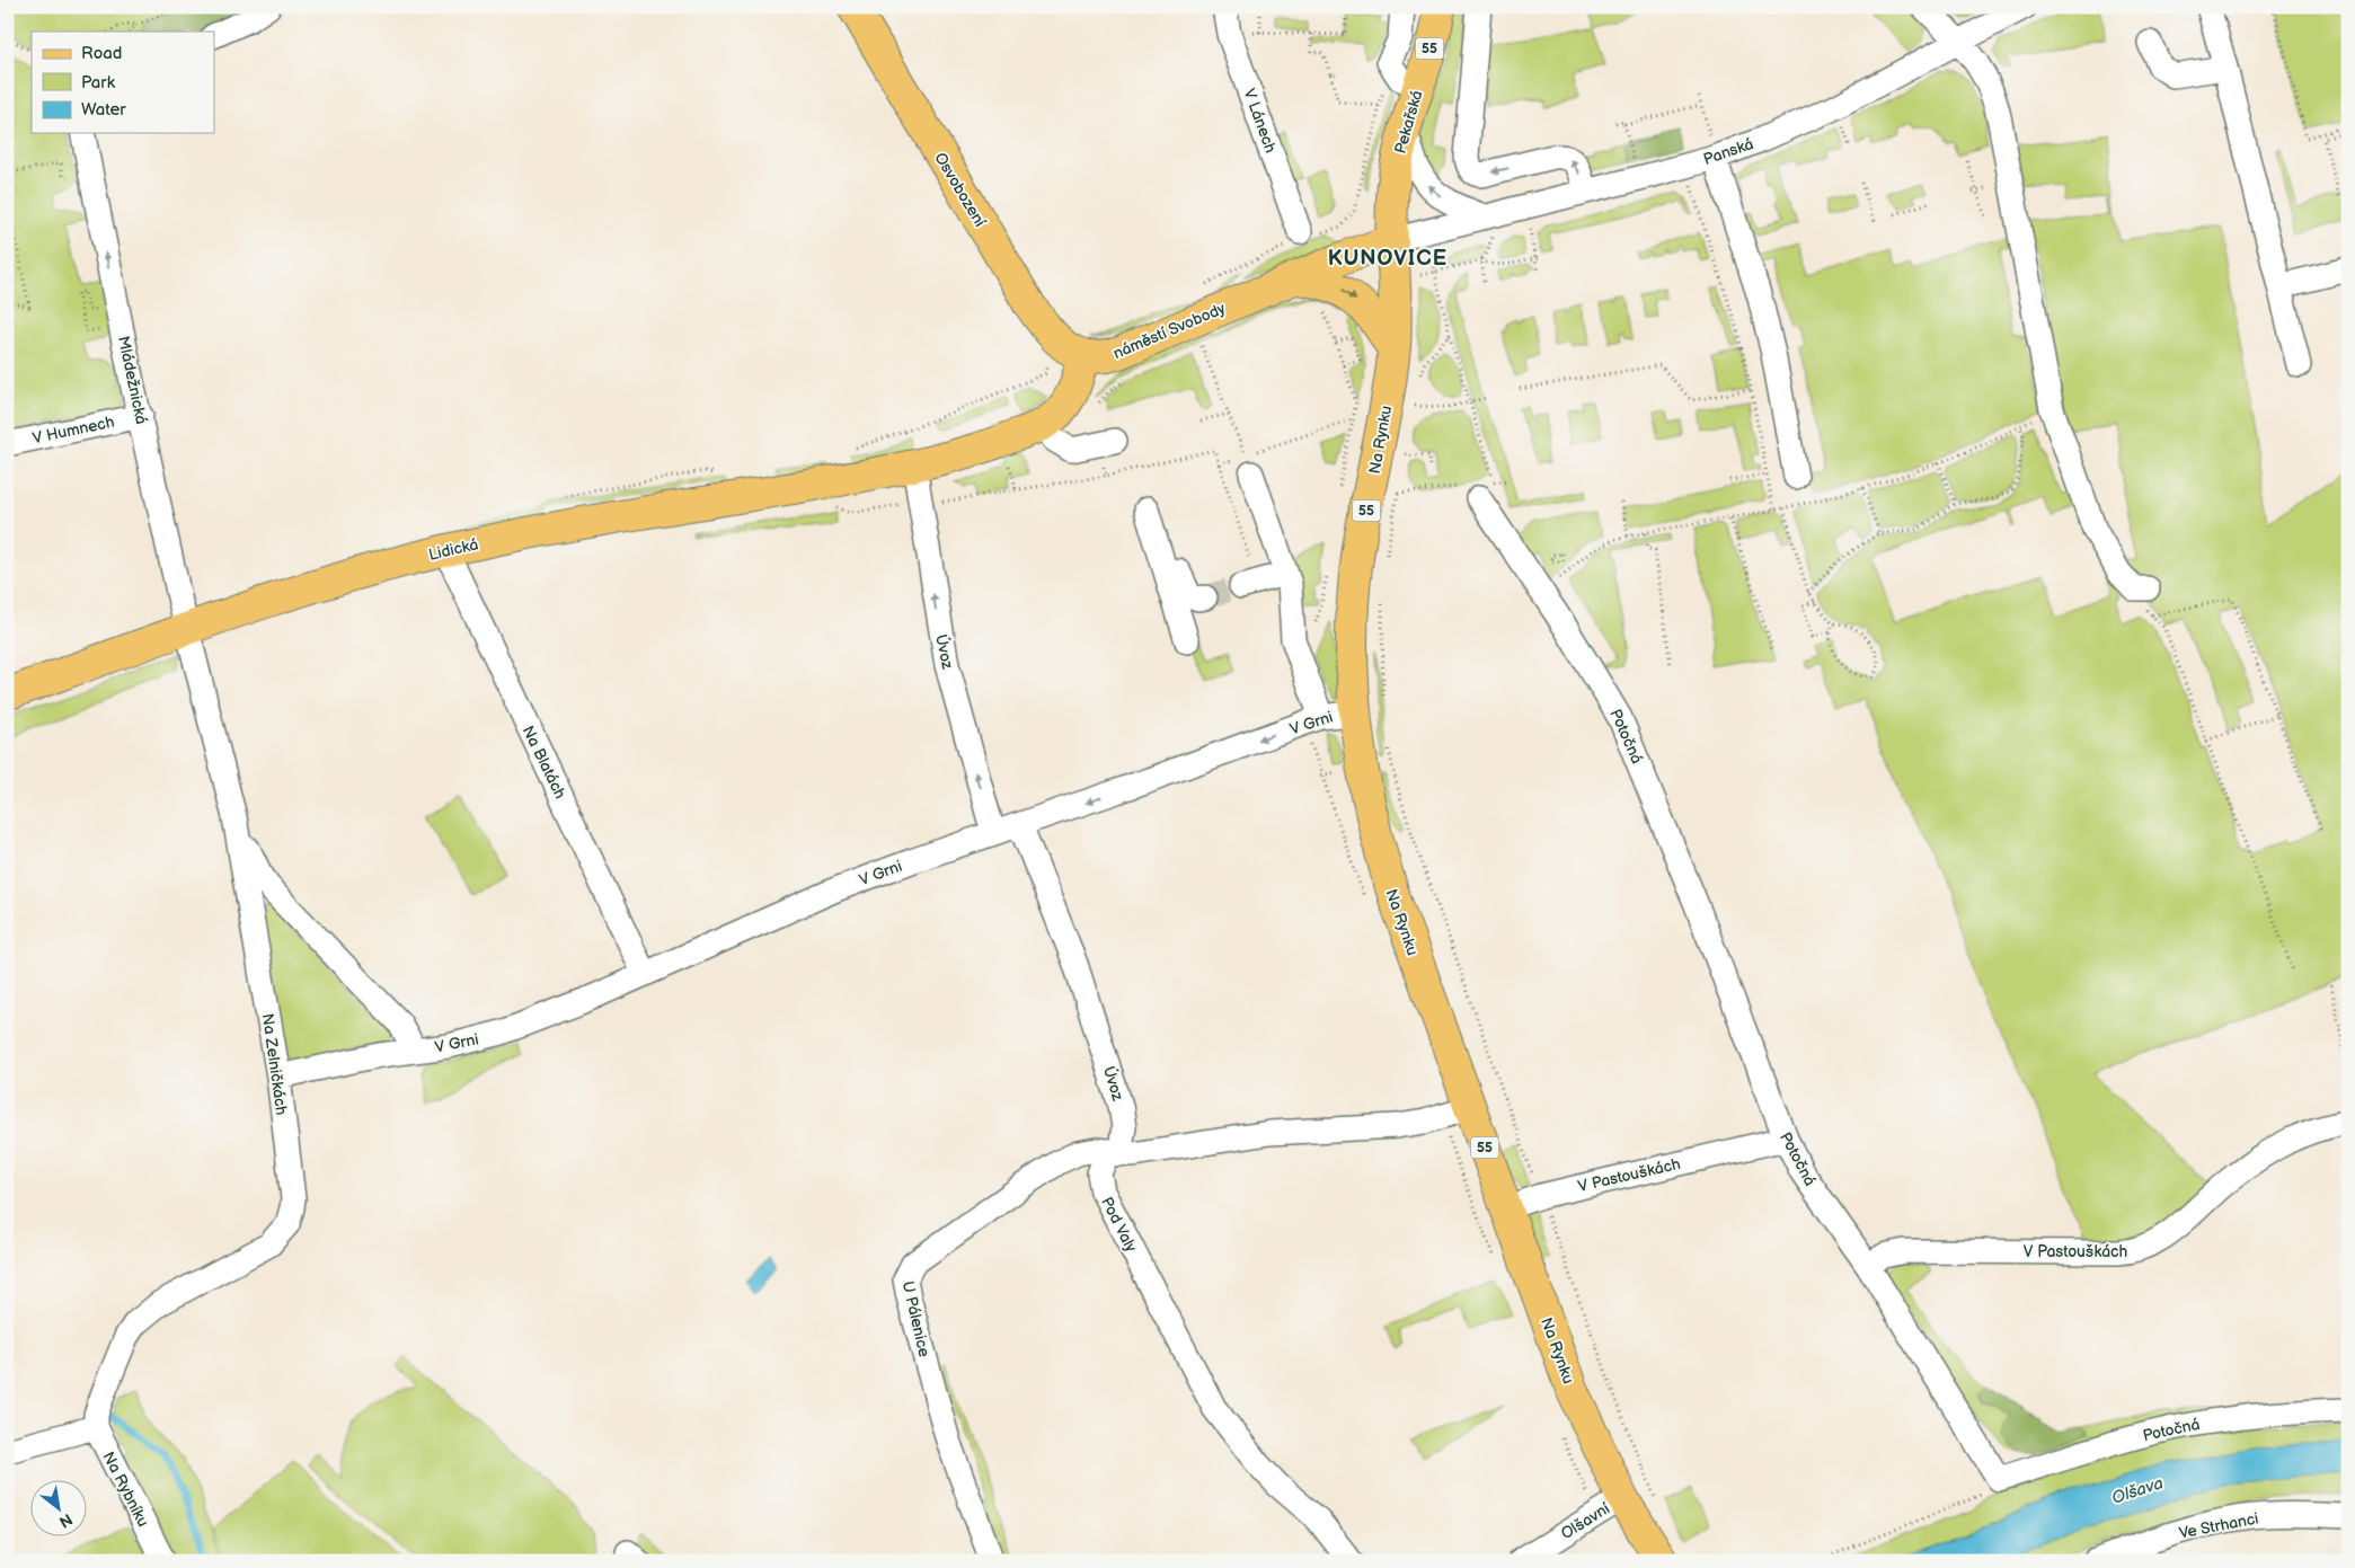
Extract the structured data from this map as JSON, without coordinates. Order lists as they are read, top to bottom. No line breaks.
{"streets":{"main road":["55","Pekařská","Osvobození","náměstí Svobody","Na Rynku","Lidická"],"street":["V Lánech","Panská","Mládežnická","V Humnech","Úvoz","V Grni","Potočná","Na Blatách","Na Zelničkách","V Pastouškách","Pod Valy","U Pálenice","Na Rybníku","Olšavní","Ve Strhanci"]},"crossings":[["Pekařská","Panská"],["Pekařská","náměstí Svobody"],["Pekařská","Na Rynku"],["Panská","náměstí Svobody"],["Panská","Na Rynku"],["Osvobození","náměstí Svobody"],["náměstí Svobody","Na Rynku"],["Mládežnická","V Humnech"],["Mládežnická","Lidická"],["Mládežnická","Na Zelničkách"],["Na Rynku","V Grni"],["Na Rynku","V Pastouškách"],["Na Rynku","Olšavní"],["Lidická","Úvoz"],["Lidická","Na Blatách"],["Lidická","Na Zelničkách"],["Úvoz","V Grni"],["Úvoz","Pod Valy"],["Úvoz","U Pálenice"],["V Grni","Na Blatách"],["V Grni","Na Zelničkách"],["Potočná","V Pastouškách"],["Na Zelničkách","Na Rybníku"],["Pod Valy","U Pálenice"]],"one_way":["Mládežnická","Úvoz"],"districts":["KUNOVICE"],"water":["Olšava"],"legend":["Road","Park","Water"],"north":"bottom right"}
